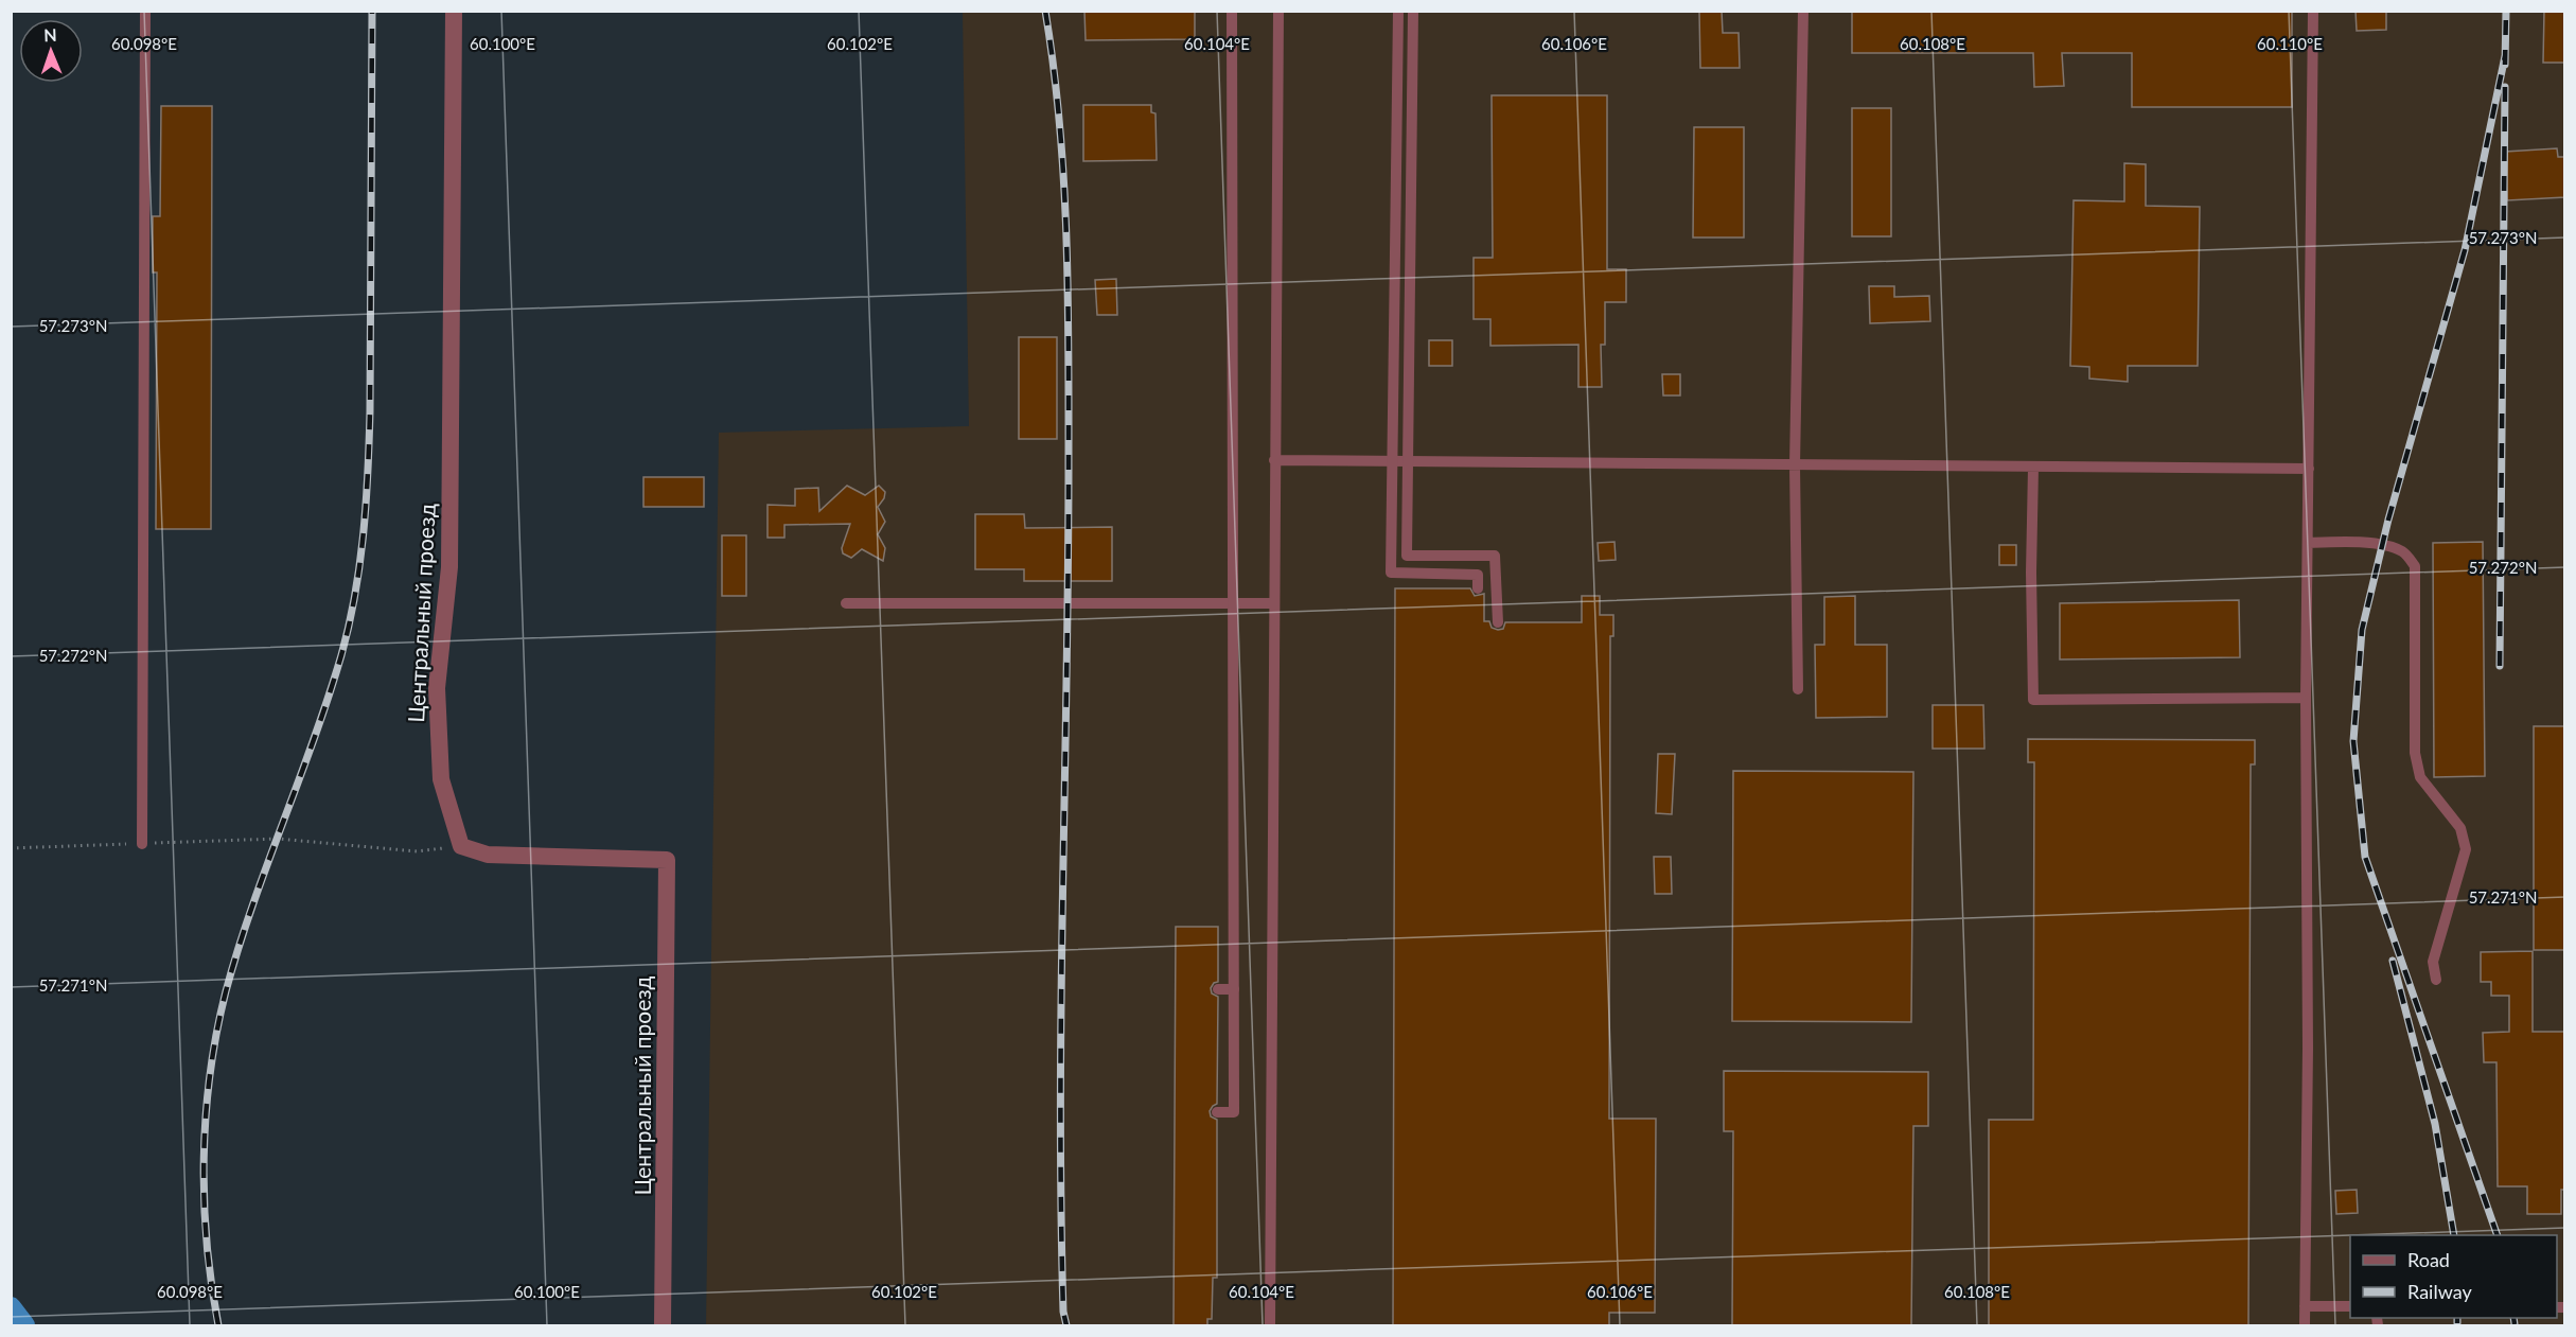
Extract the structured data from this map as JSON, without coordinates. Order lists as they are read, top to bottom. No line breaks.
{"streets":{"street":["Центральный проезд"]},"legend":["Road","Railway"],"north":"top","coordinates":["60.098°E","60.100°E","60.102°E","60.104°E","60.106°E","60.108°E","60.110°E","57.273°N","57.272°N","57.271°N"]}
